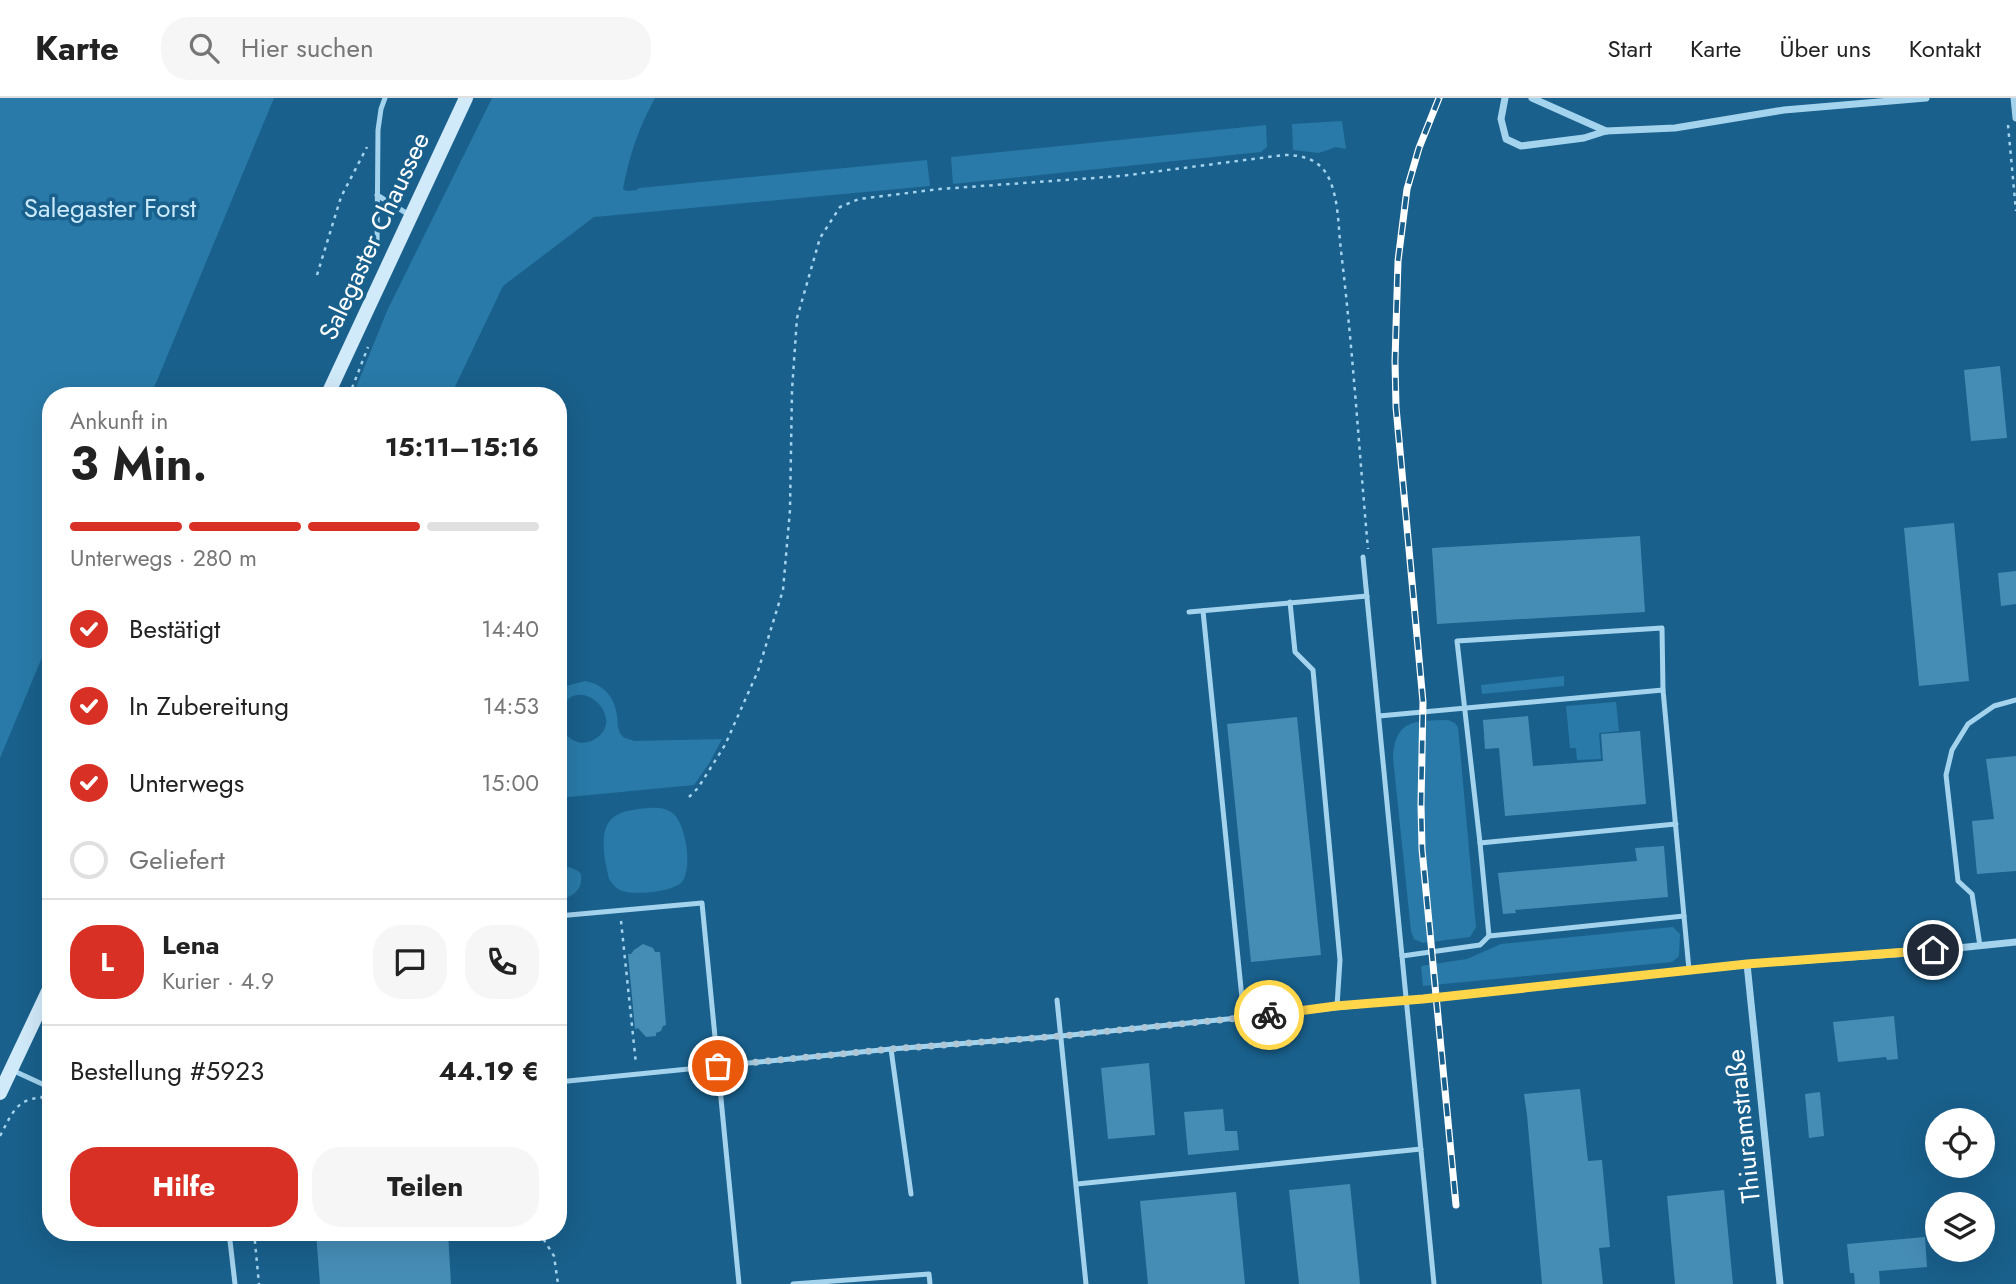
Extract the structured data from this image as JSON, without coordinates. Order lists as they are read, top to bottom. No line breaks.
{"streets":{"main road":["Salegaster Chaussee"],"street":["Thiuramstraße"]},"parks":["Salegaster Forst"],"page":{"header":"Karte","search":"Hier suchen","nav":["Start","Karte","Über uns","Kontakt"],"heading":["3 Min.","Ankunft in","15:11–15:16"],"panel":["Lena","Kurier · 4.9","Bestellung #5923","44.19 €"],"bar":"Unterwegs · 280 m","list":[["Bestätigt","14:40"],["In Zubereitung","14:53"],["Unterwegs","15:00"],"Geliefert"],"round":"L","buttons":["Hilfe","Teilen"]}}
